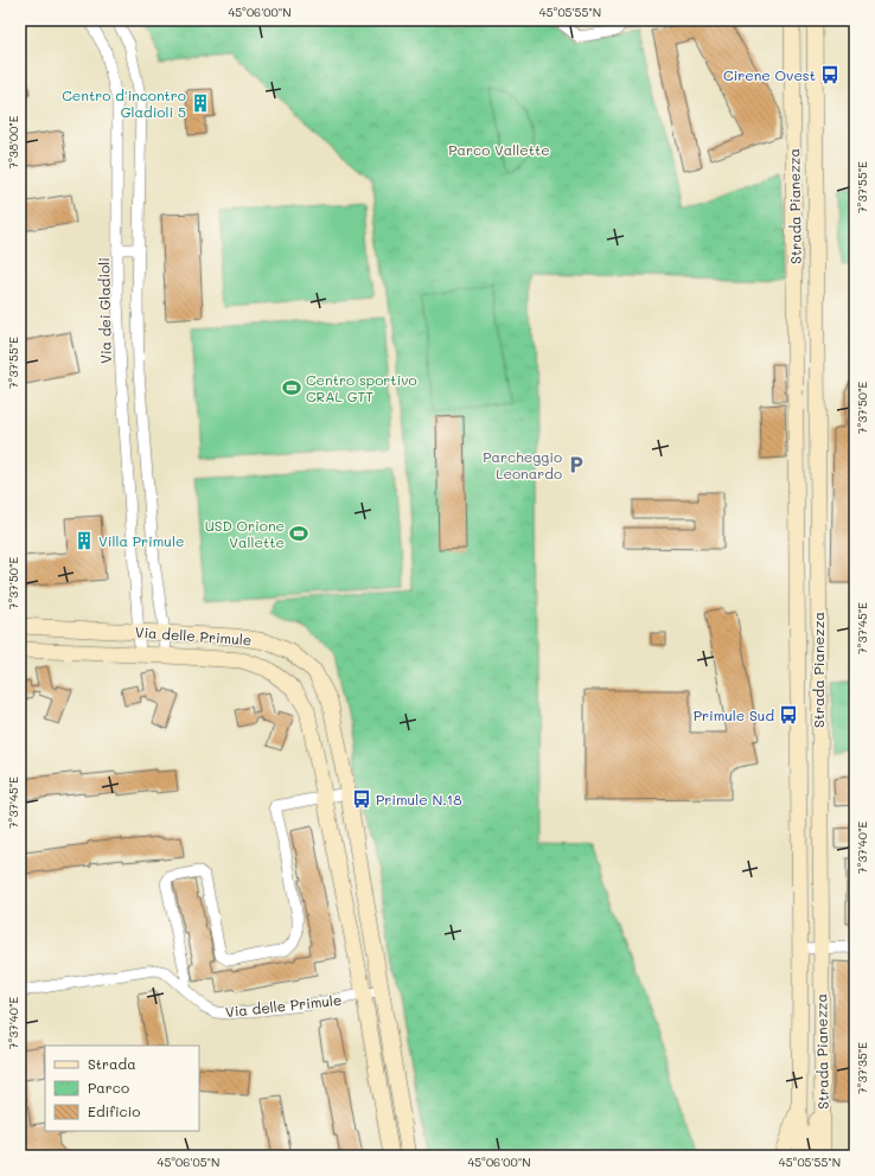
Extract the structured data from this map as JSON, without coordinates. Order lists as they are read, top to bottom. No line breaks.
{"streets":{"main road":["Strada Pianezza","Via delle Primule"],"street":["Via dei Gladioli"]},"crossings":[["Via dei Gladioli","Via delle Primule"]],"parks":["Parco Vallette"],"places":{"bus stop":["Cirene Ovest","Primule Sud","Primule N.18"],"building":["Centro d'incontro Gladioli 5","Villa Primule"],"sports":["Centro sportivo CRAL GTT","USD Orione Vallette"],"parking":["Parcheggio Leonardo"]},"legend":["Strada","Parco","Edificio"],"coordinates":["45°06'00\"N","45°05'55\"N","7°38'00\"E","7°37'55\"E","7°37'50\"E","7°37'45\"E","7°37'40\"E","7°37'35\"E","45°06'05\"N"]}
